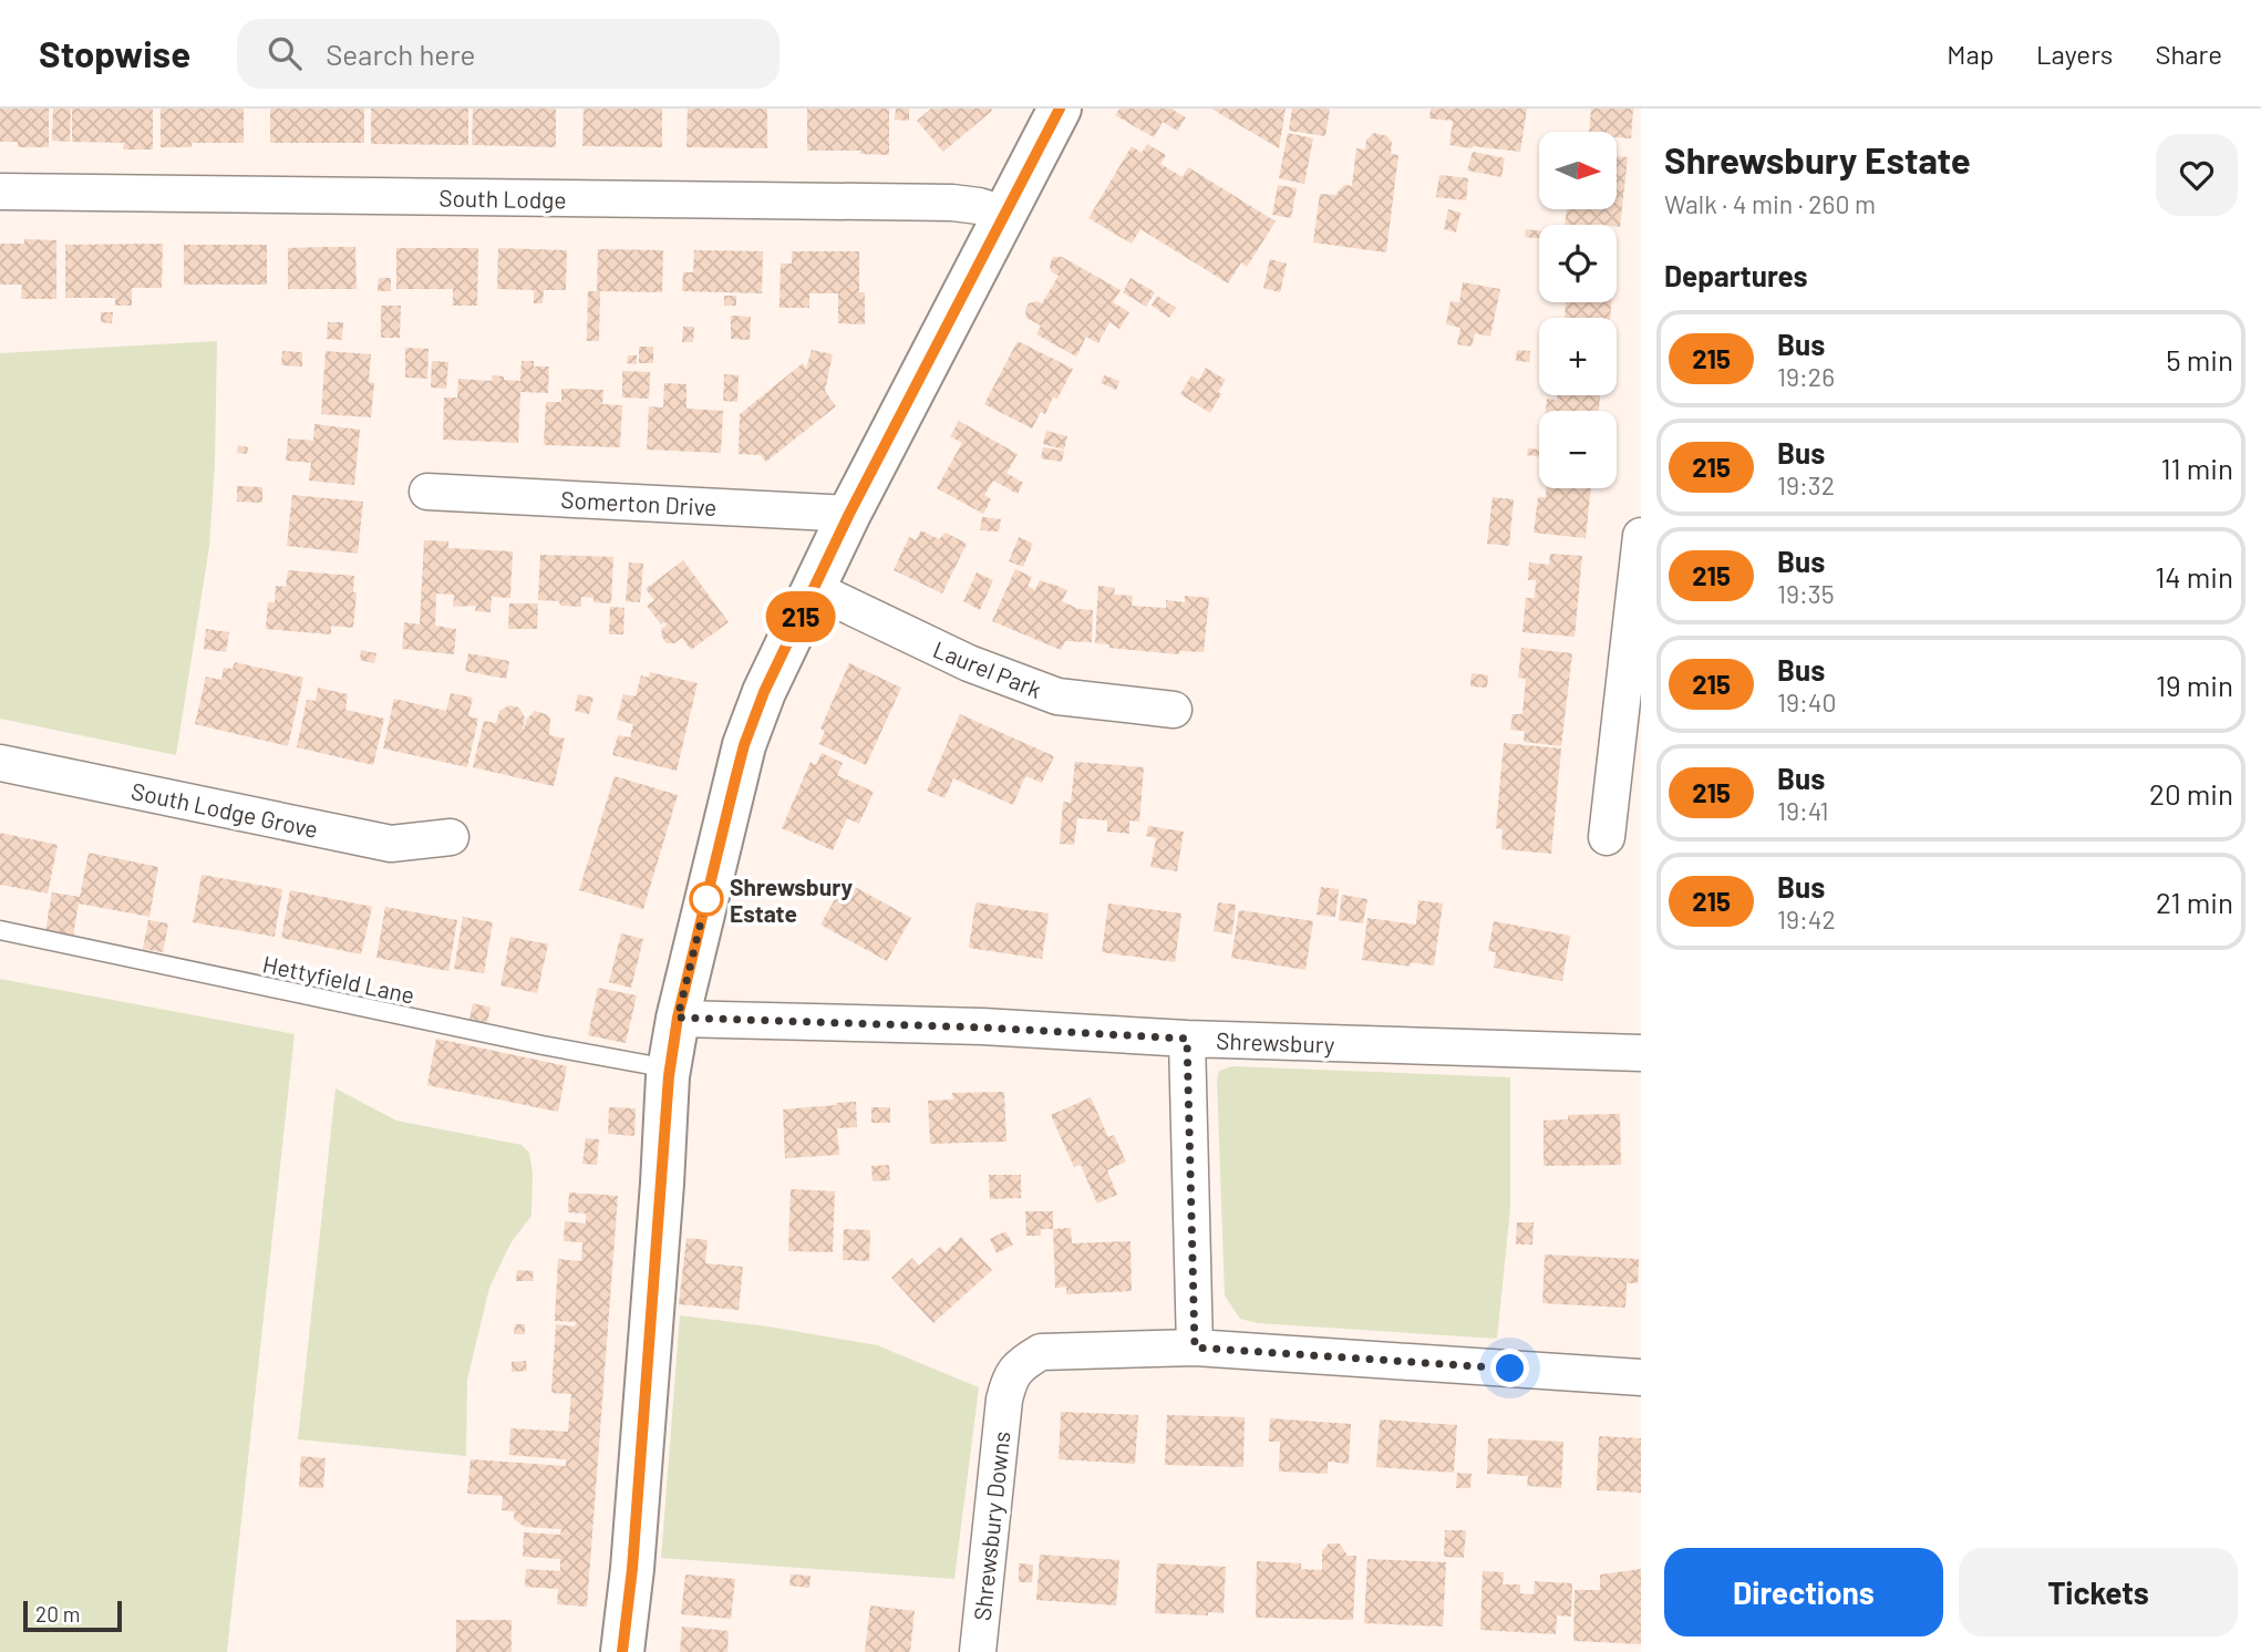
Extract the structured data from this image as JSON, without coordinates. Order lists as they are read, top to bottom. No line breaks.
{"streets":{"street":["South Lodge","Somerton Drive","Laurel Park","South Lodge Grove","Shrewsbury","Shrewsbury Downs"],"lane":["Hettyfield Lane"]},"places":["Shrewsbury Estate"],"lines":["bus line 215"],"scale_bar":"20 m","north":"right","page":{"header":"Stopwise","search":"Search here","nav":["Map","Layers","Share"],"on_map":"215","heading":[["Shrewsbury Estate","Walk · 4 min · 260 m"],"Departures"],"map_buttons":["+","−"],"list":[{"mark":"215","name":"Bus","note":"19:26","value":"5 min"},{"mark":"215","name":"Bus","note":"19:32","value":"11 min"},{"mark":"215","name":"Bus","note":"19:35","value":"14 min"},{"mark":"215","name":"Bus","note":"19:40","value":"19 min"},{"mark":"215","name":"Bus","note":"19:41","value":"20 min"},{"mark":"215","name":"Bus","note":"19:42","value":"21 min"}],"buttons":["Directions","Tickets"],"scale":"20 m"}}
